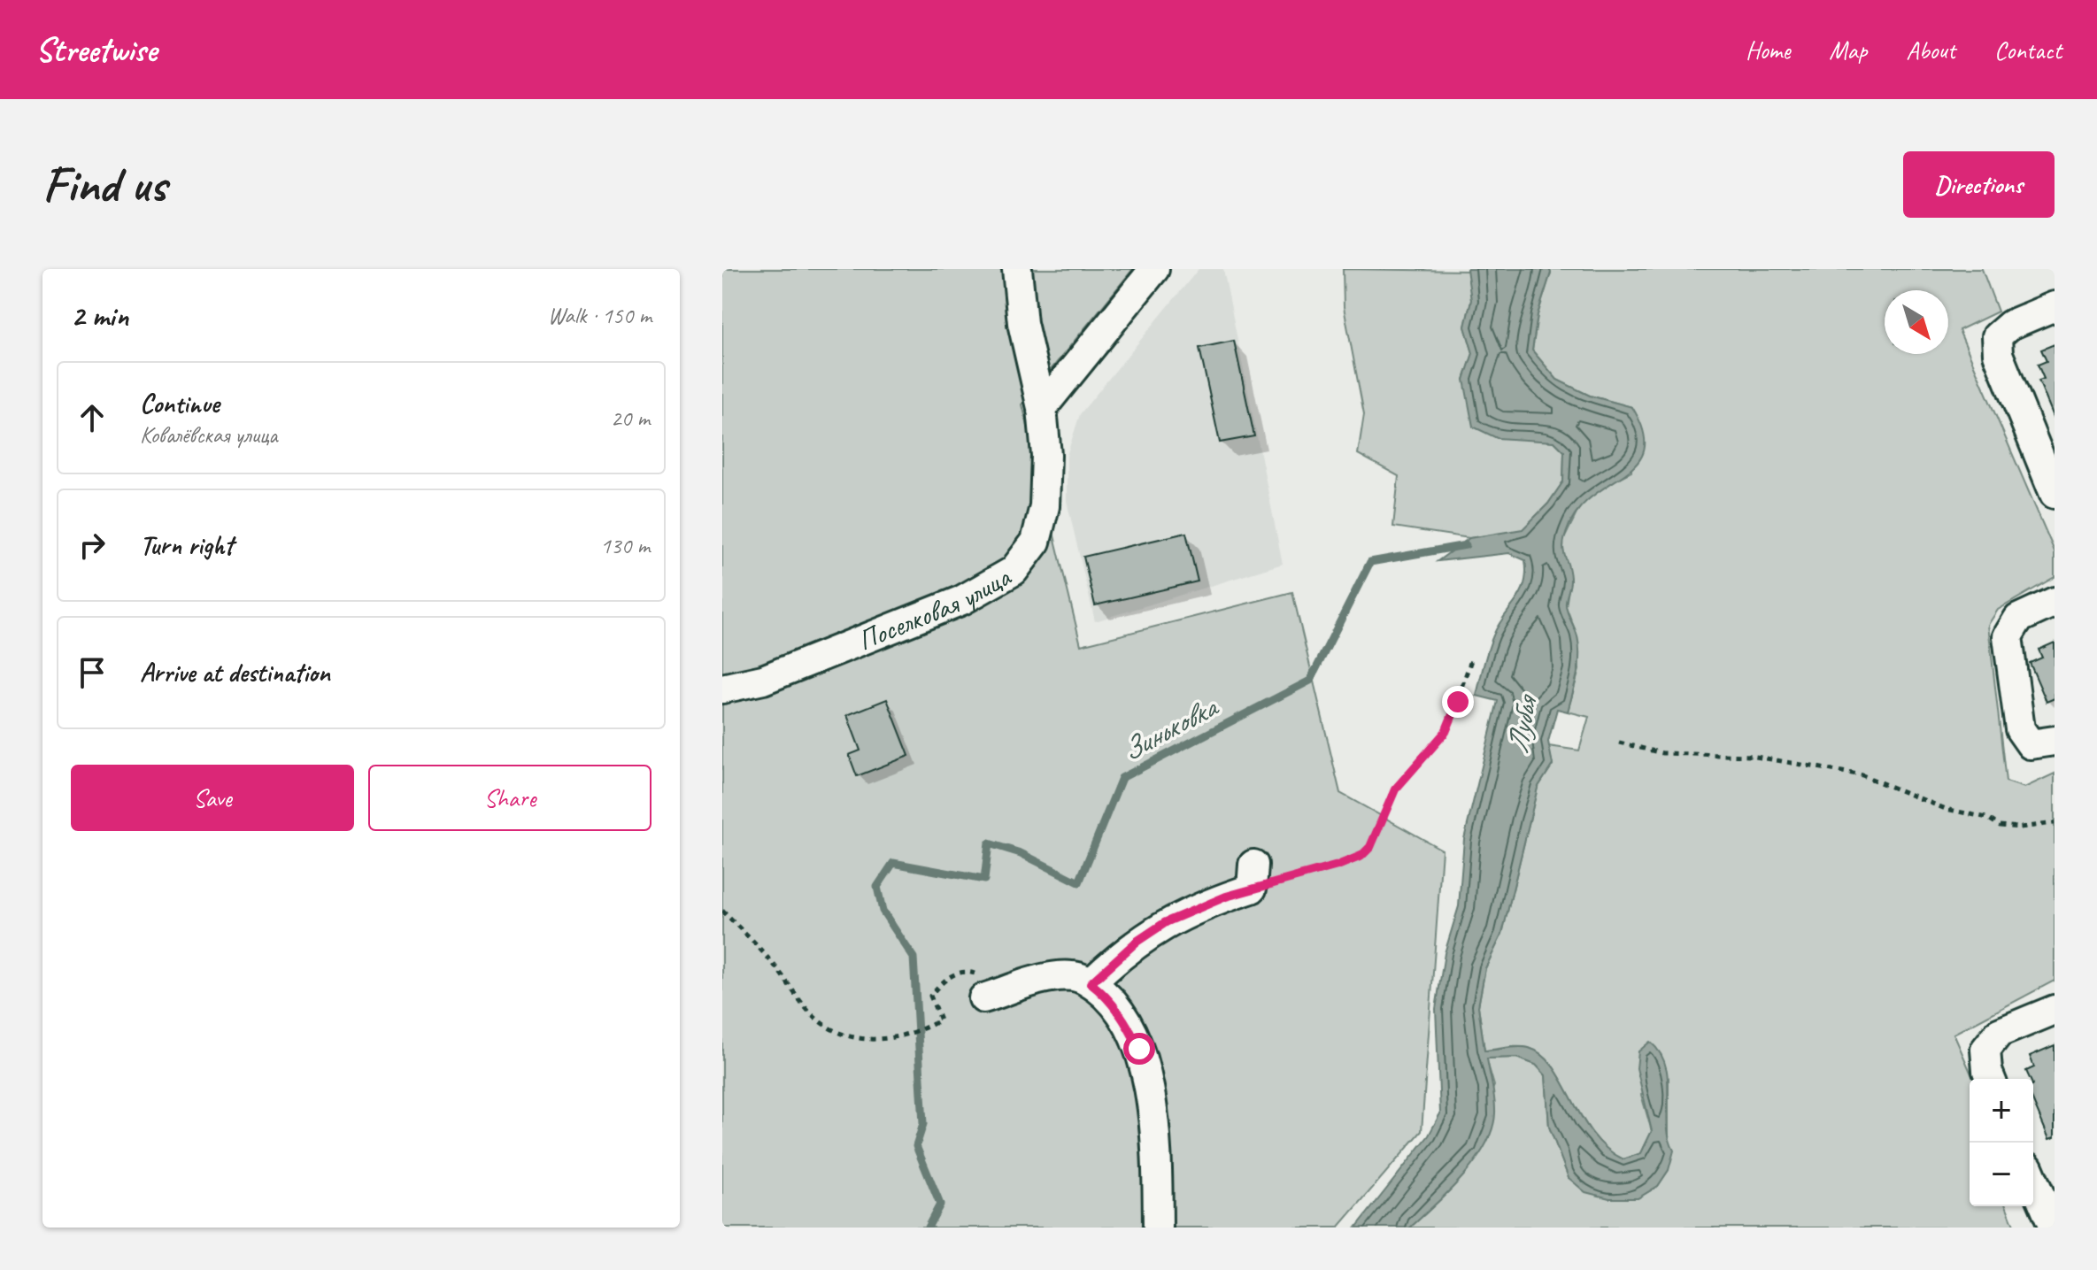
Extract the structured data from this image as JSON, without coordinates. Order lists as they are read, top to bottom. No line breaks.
{"streets":{"street":["Поселковая улица"]},"water":["Лубья","Зиньковка"],"north":"bottom right","page":{"header":"Streetwise","nav":["Home","Map","About","Contact"],"buttons":["Directions",["Save","Share"]],"title":"Find us","heading":["2 min","Walk · 150 m"],"list":[["Continue","Ковалёвская улица","20 m"],["Turn right","130 m"],"Arrive at destination"],"map_buttons":["+","−"]}}
